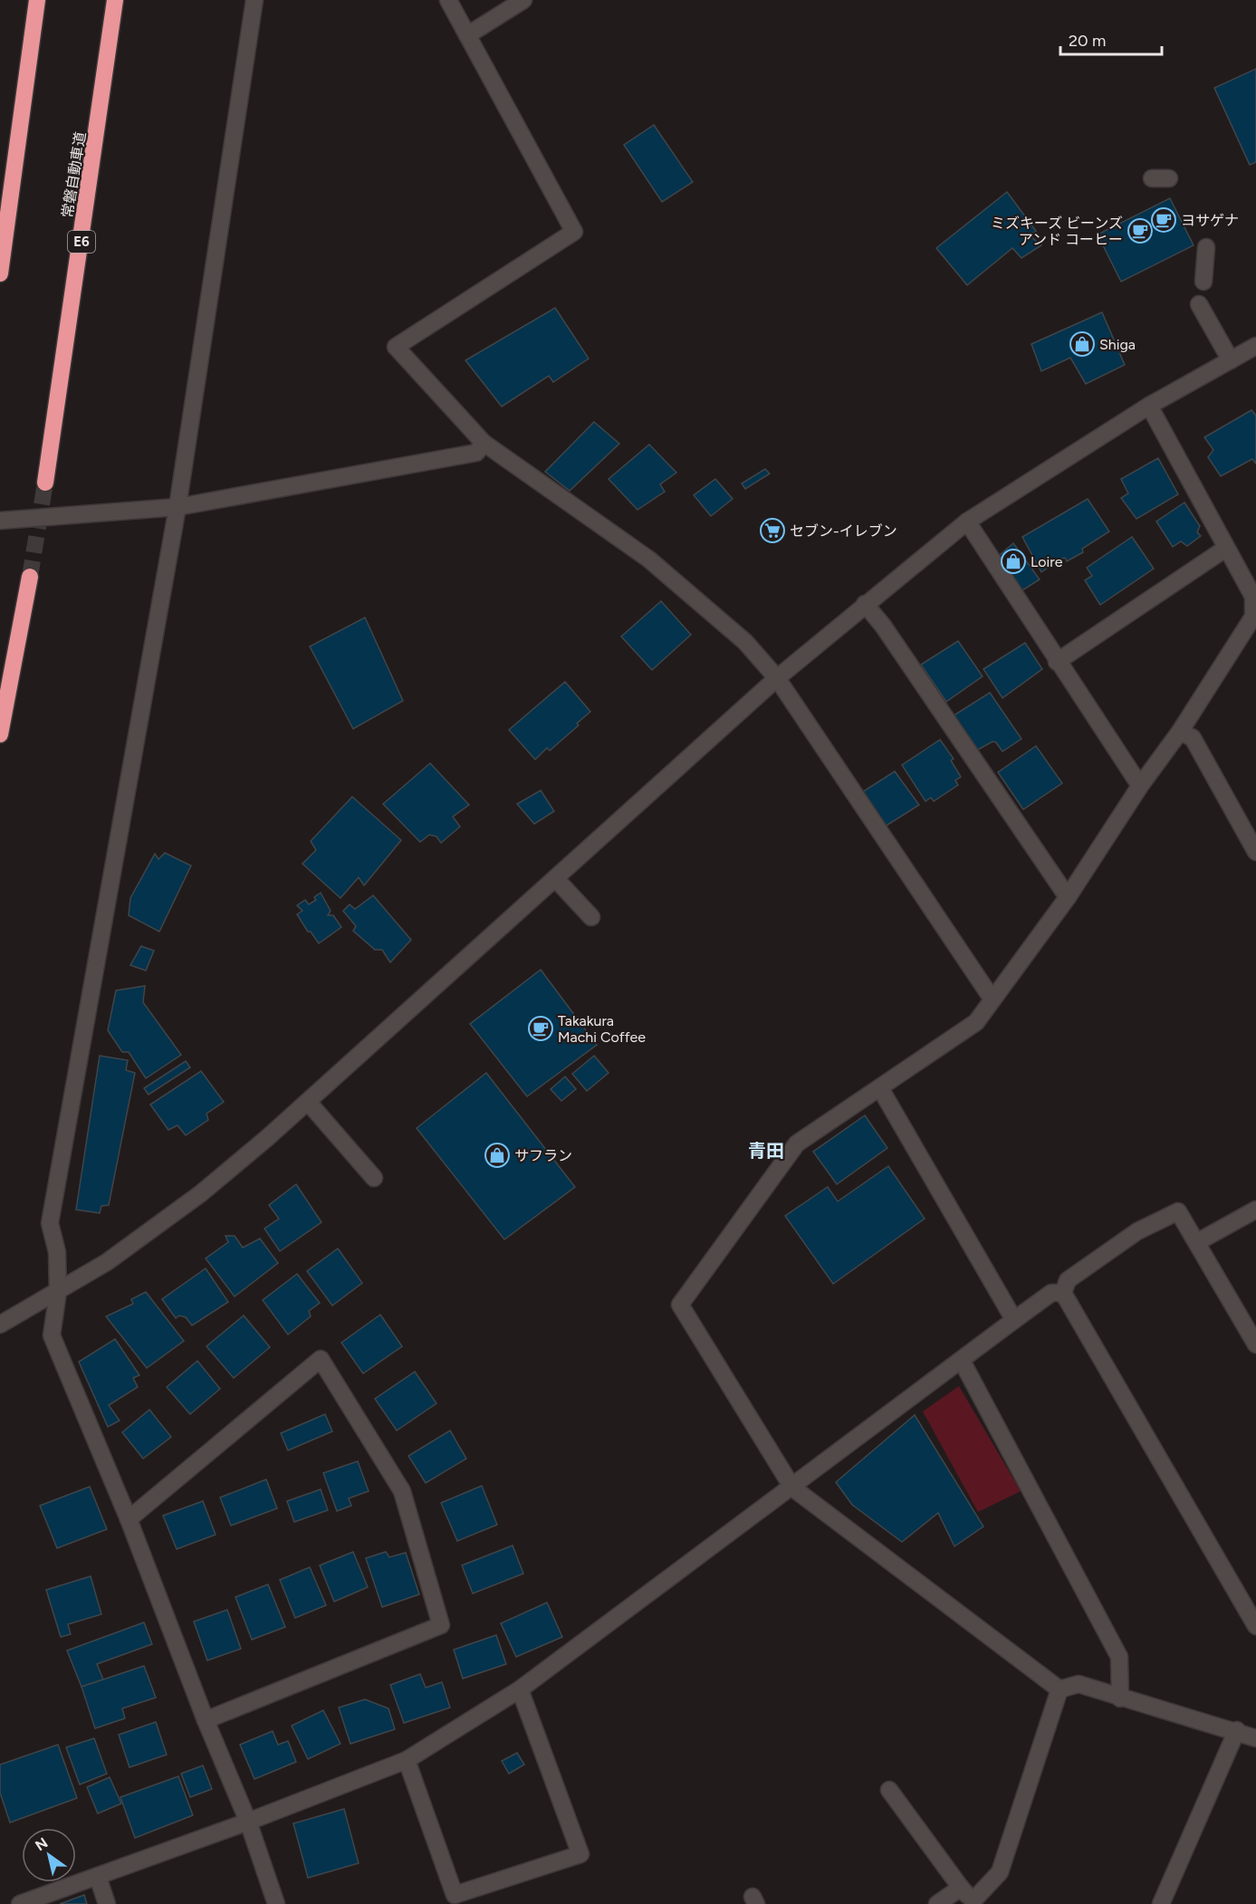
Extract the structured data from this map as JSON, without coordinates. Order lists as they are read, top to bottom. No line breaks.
{"streets":{"highway":["常磐自動車道","E6"]},"districts":["青田"],"places":{"cafe":["ヨサゲナ","ミズキーズ ビーンズ アンド コーヒー","Takakura Machi Coffee"],"shop":["Shiga","Loire","サフラン"],"supermarket":["セブン-イレブン"]},"scale_bar":"20 m","north":"top left"}
